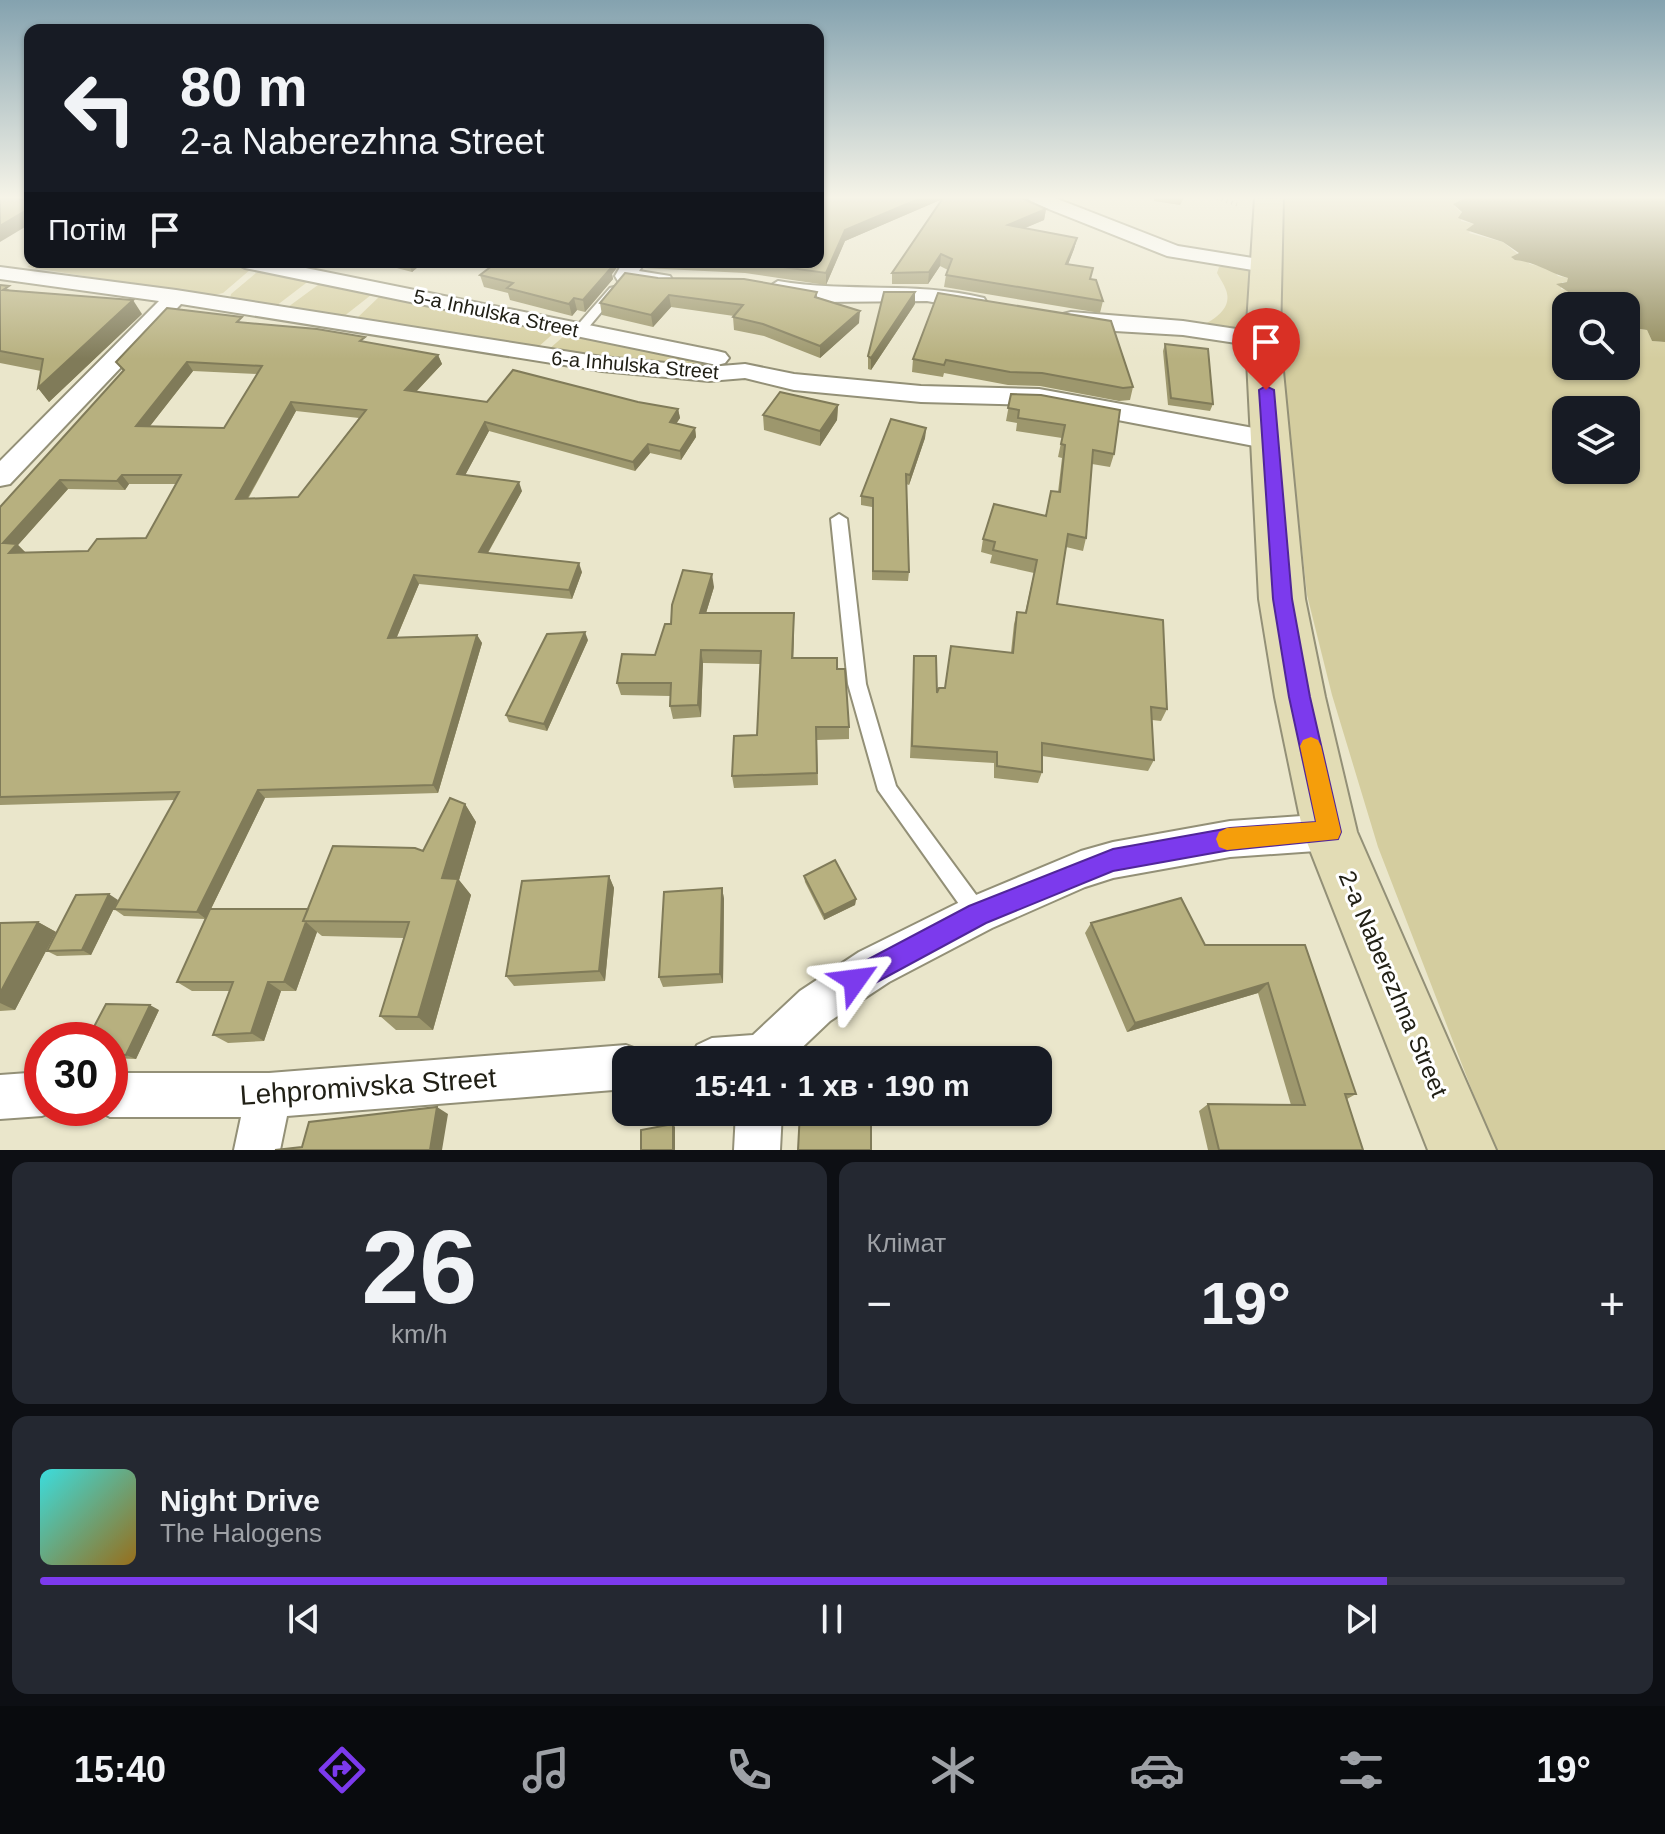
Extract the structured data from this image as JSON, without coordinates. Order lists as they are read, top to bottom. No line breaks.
{"streets":{"main road":["2-a Naberezhna Street"],"street":["5-a Inhulska Street","6-a Inhulska Street","Lehpromivska Street"]},"crossings":[["5-a Inhulska Street","6-a Inhulska Street"],["6-a Inhulska Street","2-a Naberezhna Street"]],"page":{"turn":["80 m","2-a Naberezhna Street"],"then":"Потім","limit":"30","trip":"15:41 · 1 хв · 190 m","tile":[["26","km/h"],"Клімат"],"heat":["−","19°","+"],"song":["Night Drive","The Halogens"],"tabs":["15:40","19°"]}}
